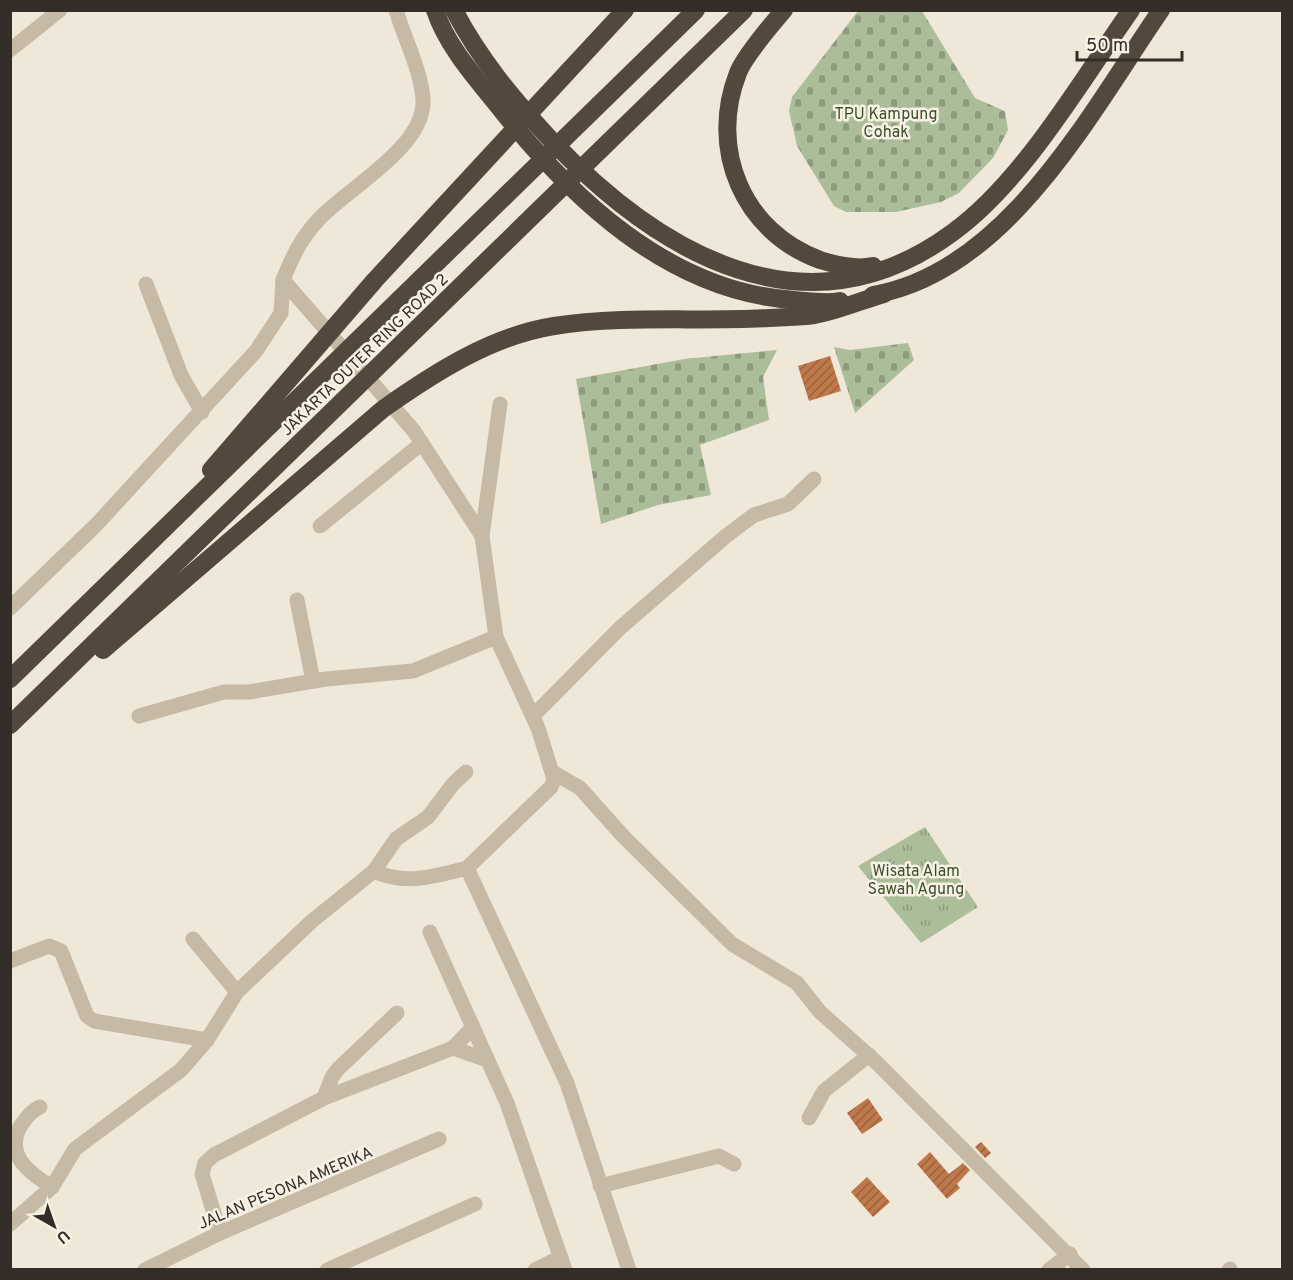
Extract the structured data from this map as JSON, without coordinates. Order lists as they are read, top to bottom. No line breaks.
{"streets":{"highway":["JAKARTA OUTER RING ROAD 2"],"street":["JALAN PESONA AMERIKA"]},"parks":["TPU Kampung Cohak","Wisata Alam Sawah Agung"],"scale_bar":"50 m","north":"bottom right"}
